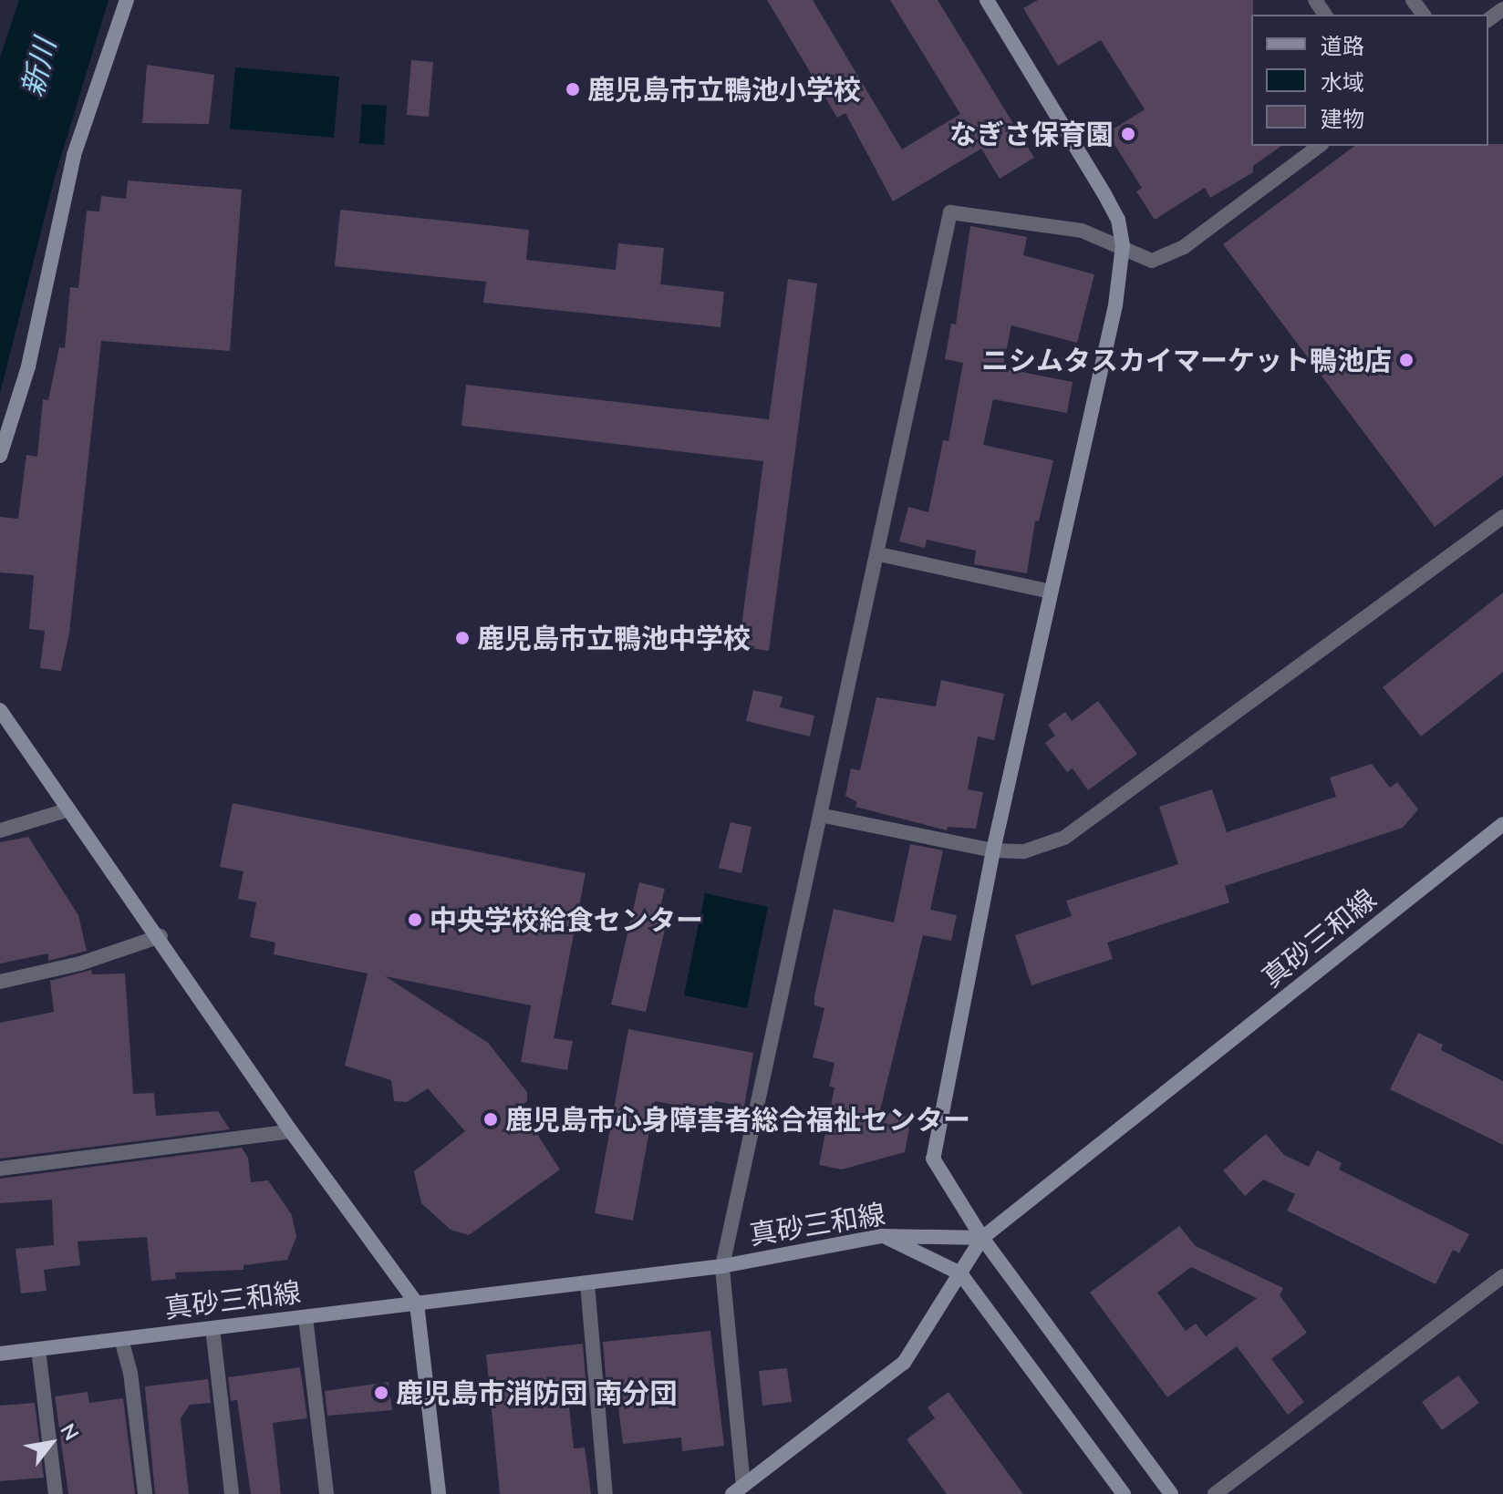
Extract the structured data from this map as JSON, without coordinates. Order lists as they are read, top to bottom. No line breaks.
{"streets":{"street":["真砂三和線"]},"water":["新川"],"places":["鹿児島市立鴨池小学校","なぎさ保育園","ニシムタスカイマーケット鴨池店","鹿児島市立鴨池中学校","中央学校給食センター","鹿児島市心身障害者総合福祉センター","鹿児島市消防団 南分団"],"legend":["道路","水域","建物"],"north":"top right"}
